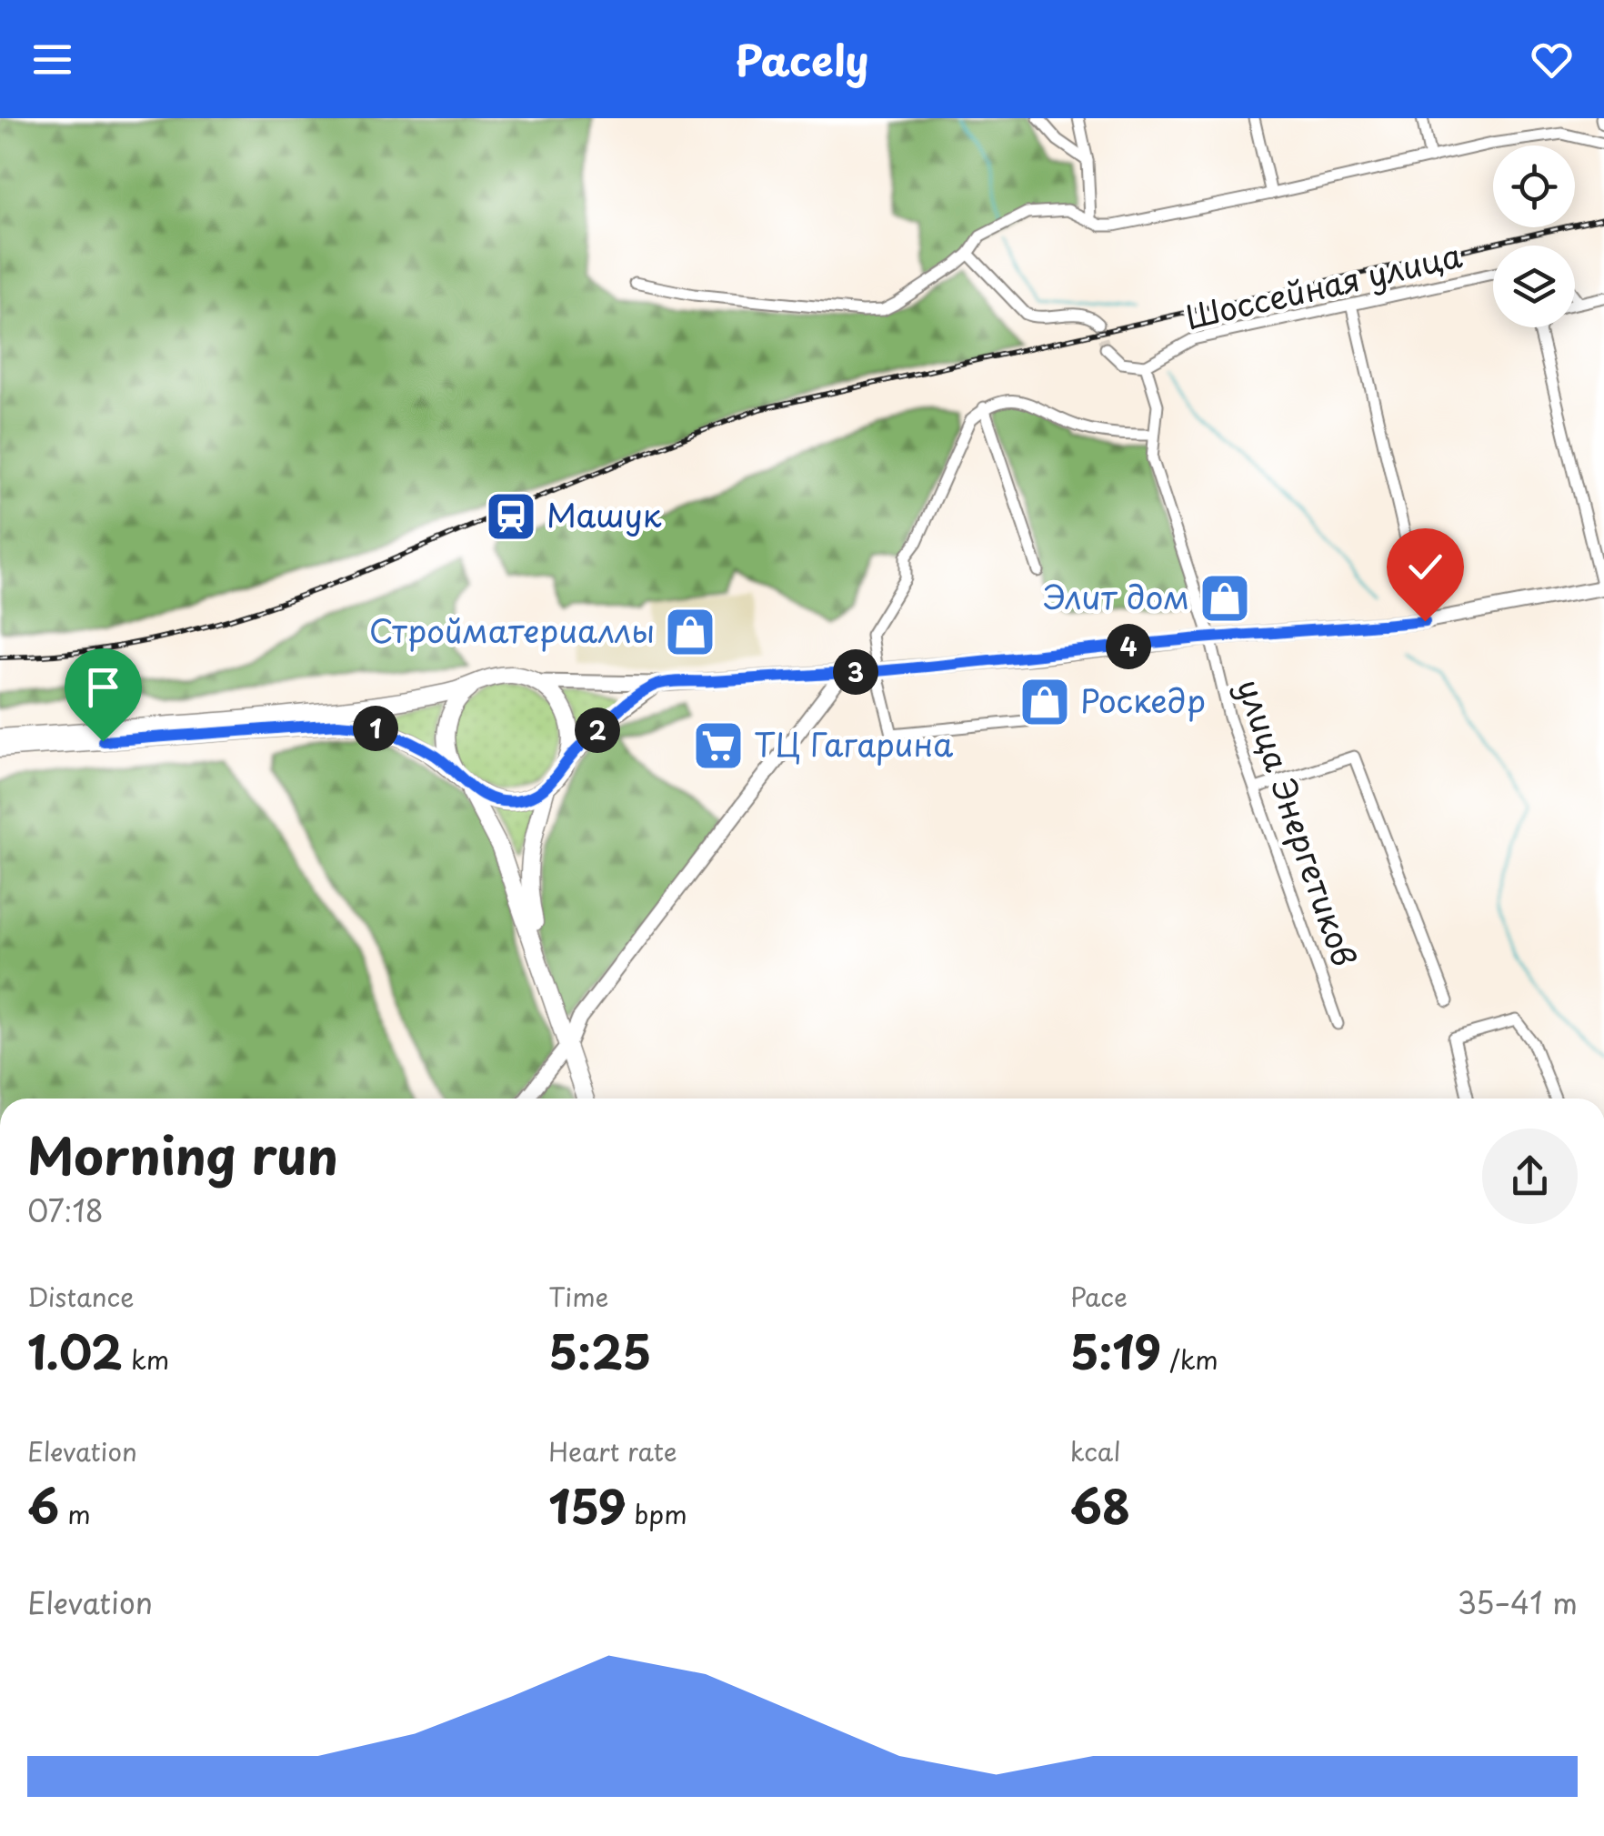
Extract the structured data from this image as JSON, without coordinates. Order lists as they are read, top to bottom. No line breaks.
{"streets":{"street":["Шоссейная улица","улица Энергетиков"]},"crossings":[["Шоссейная улица","улица Энергетиков"]],"places":{"station":["Машук"],"shop":["Элит дом","Стройматериаллы","Роскедр"],"supermarket":["ТЦ Гагарина"]},"page":{"header":"Pacely","pins":["4","3","1","2"],"heading":["Morning run","07:18"],"stats":[["Distance","1.02 km"],["Time","5:25"],["Pace","5:19 /km"],["Elevation","6 m"],["Heart rate","159 bpm"],["kcal","68"]],"chart":["Elevation","35–41 m"]}}
